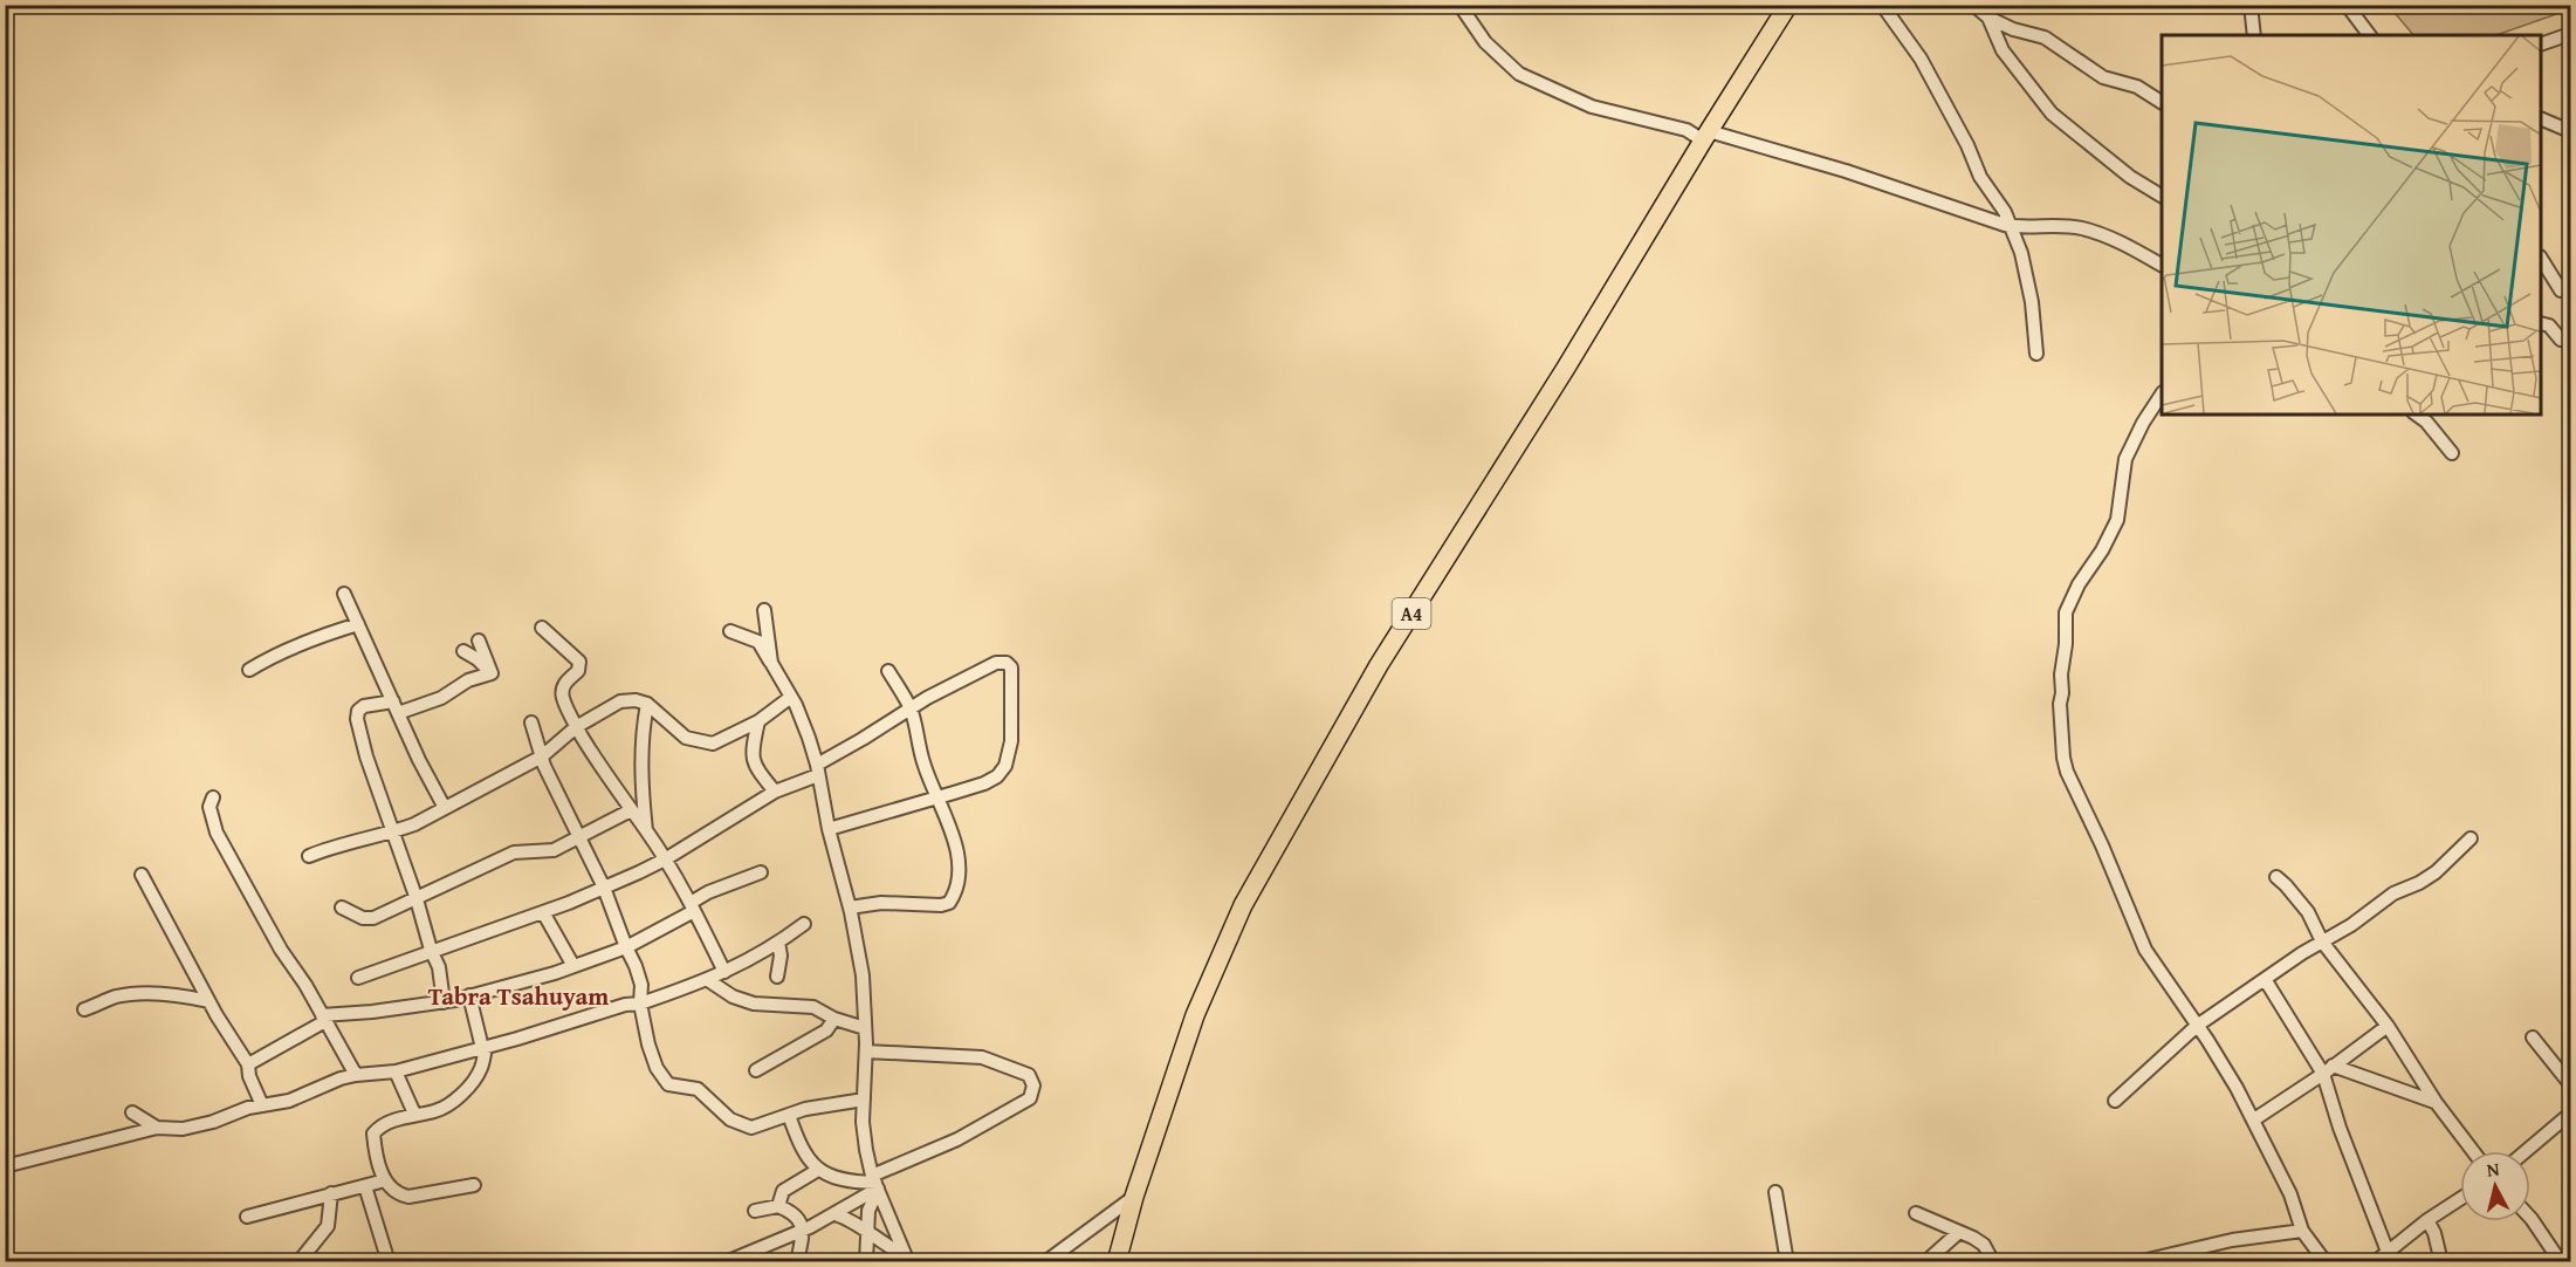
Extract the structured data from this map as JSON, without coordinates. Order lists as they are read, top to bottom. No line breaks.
{"streets":{"highway":["A4"]},"districts":["Tabra Tsahuyam"],"north":"top"}
